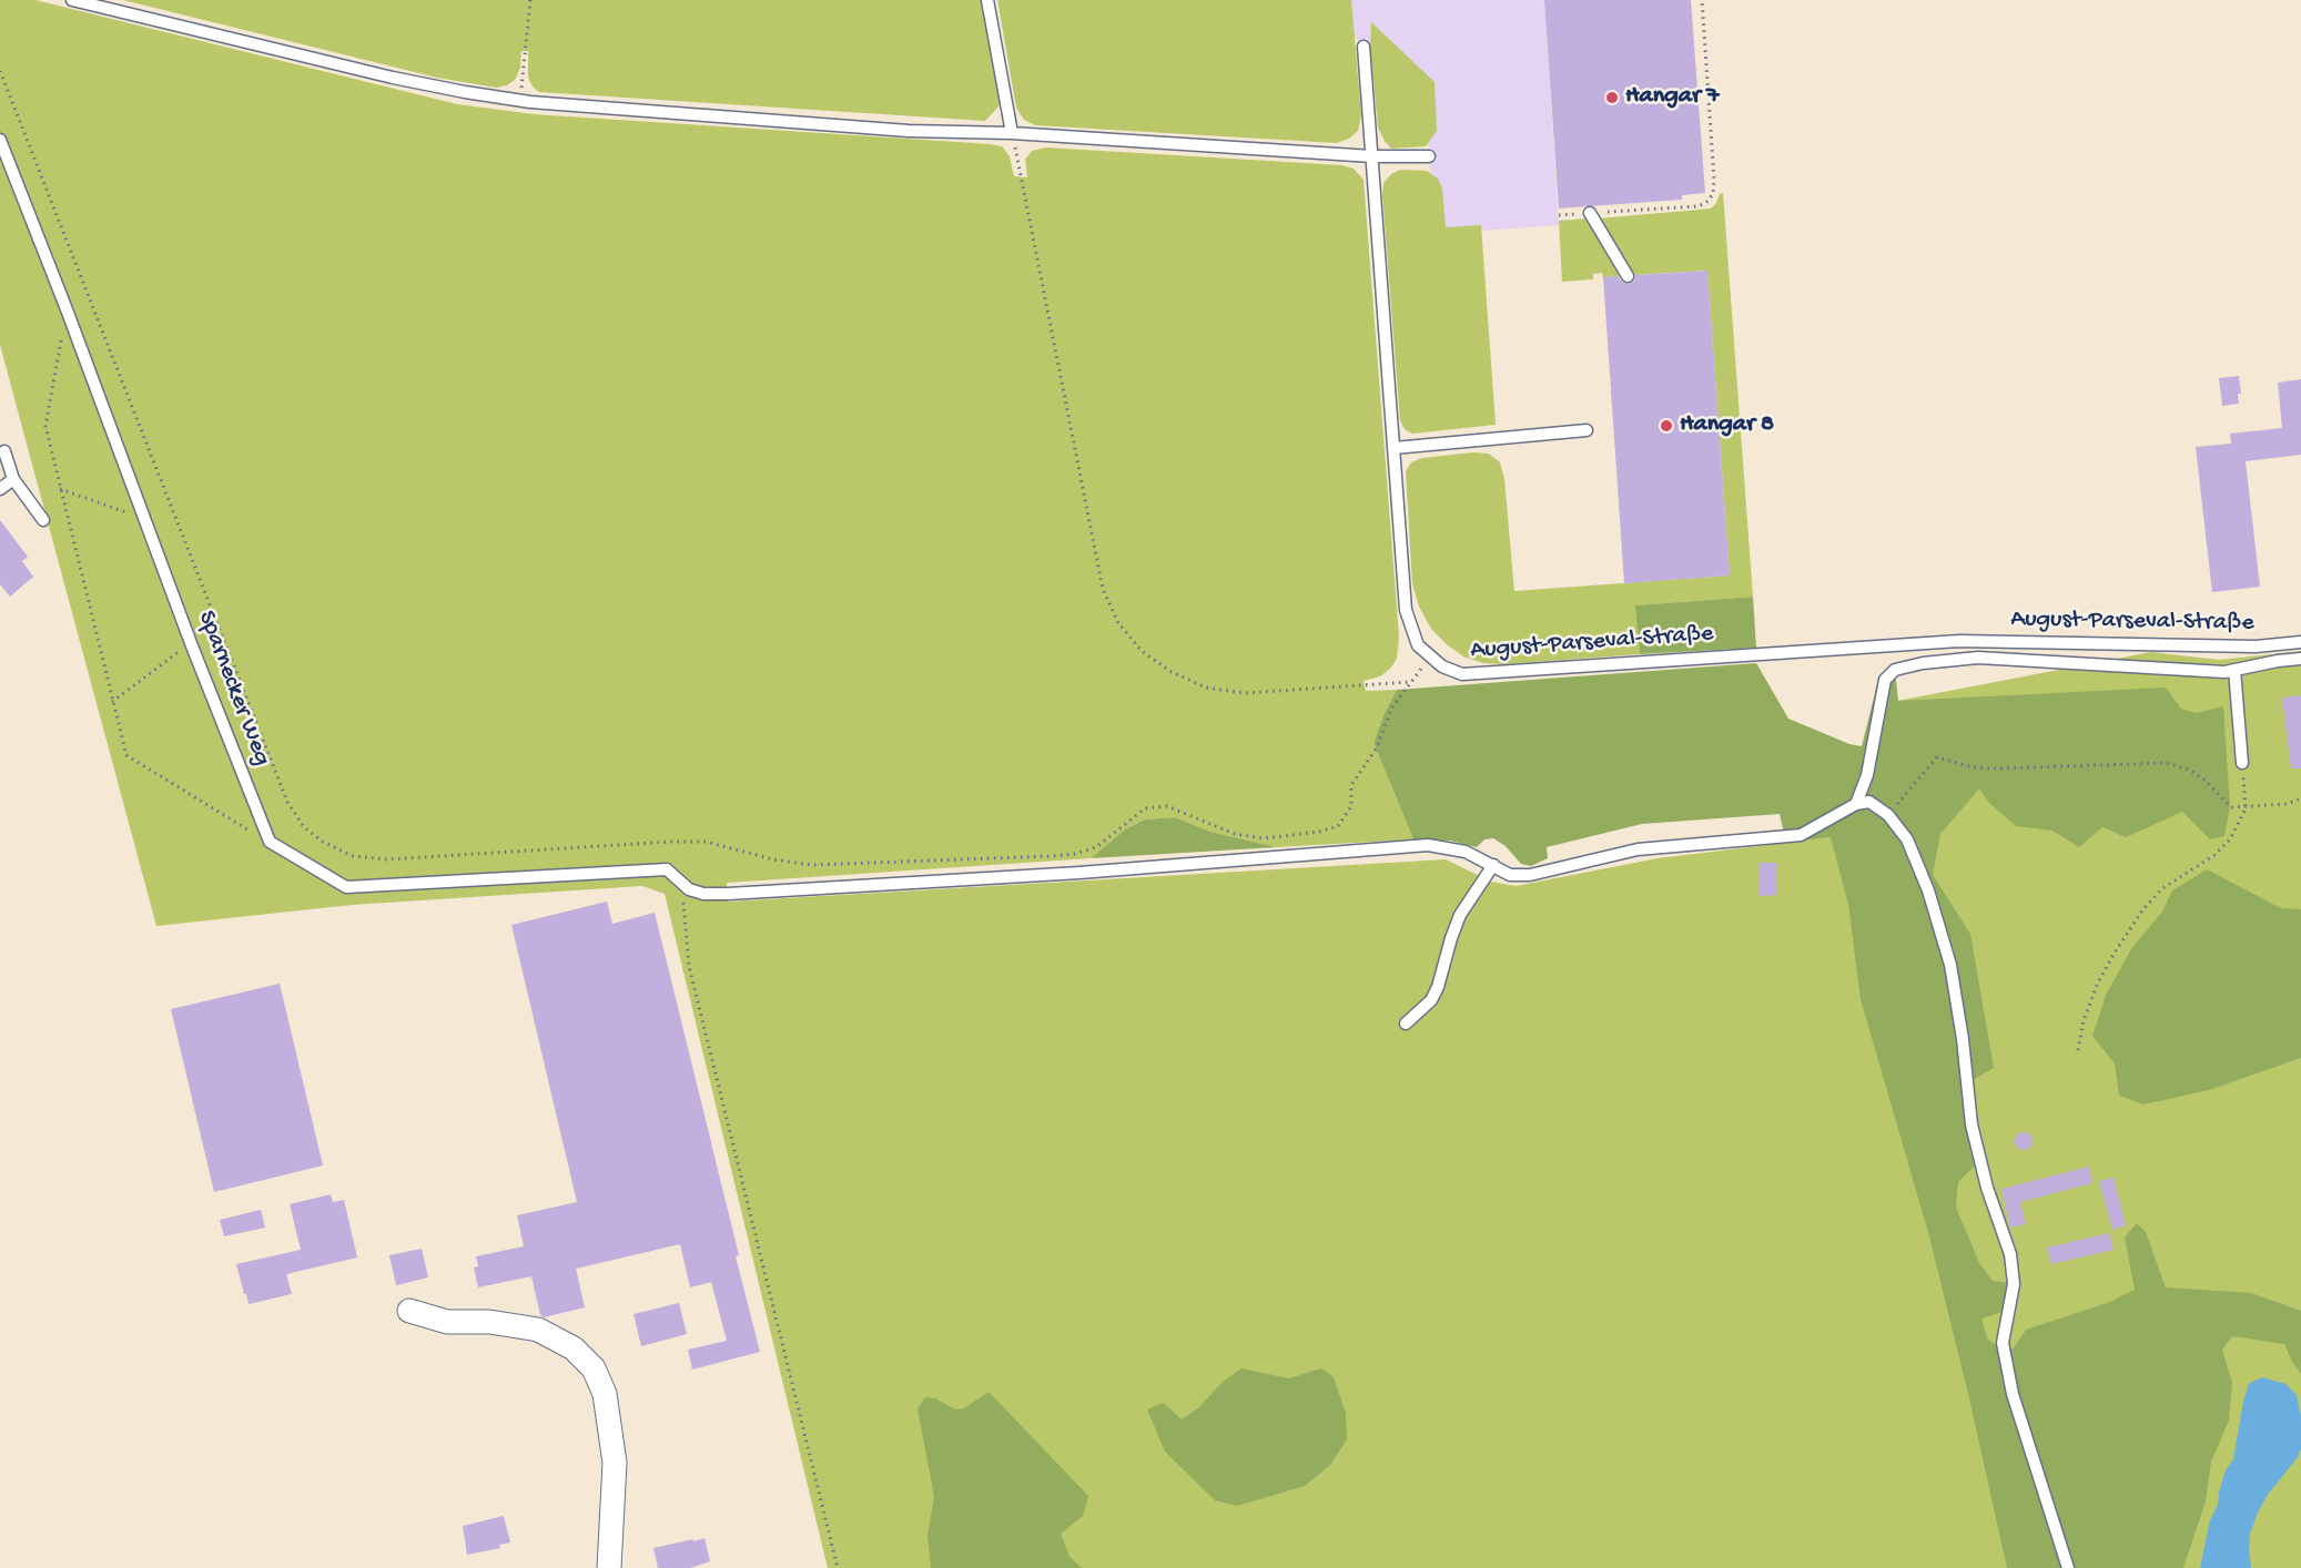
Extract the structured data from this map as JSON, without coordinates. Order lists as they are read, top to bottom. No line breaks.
{"streets":{"lane":["August-Parseval-Straße","Sparnecker Weg"]},"places":["Hangar 7","Hangar 8"]}
